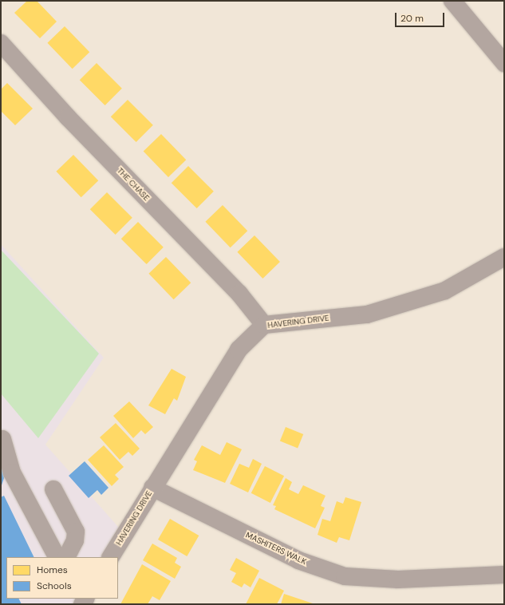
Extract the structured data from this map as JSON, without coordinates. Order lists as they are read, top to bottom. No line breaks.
{"streets":{"street":["THE CHASE","HAVERING DRIVE","MASHITERS WALK"]},"crossings":[["THE CHASE","HAVERING DRIVE"],["HAVERING DRIVE","MASHITERS WALK"]],"legend":["Homes","Schools"],"scale_bar":"20 m"}
